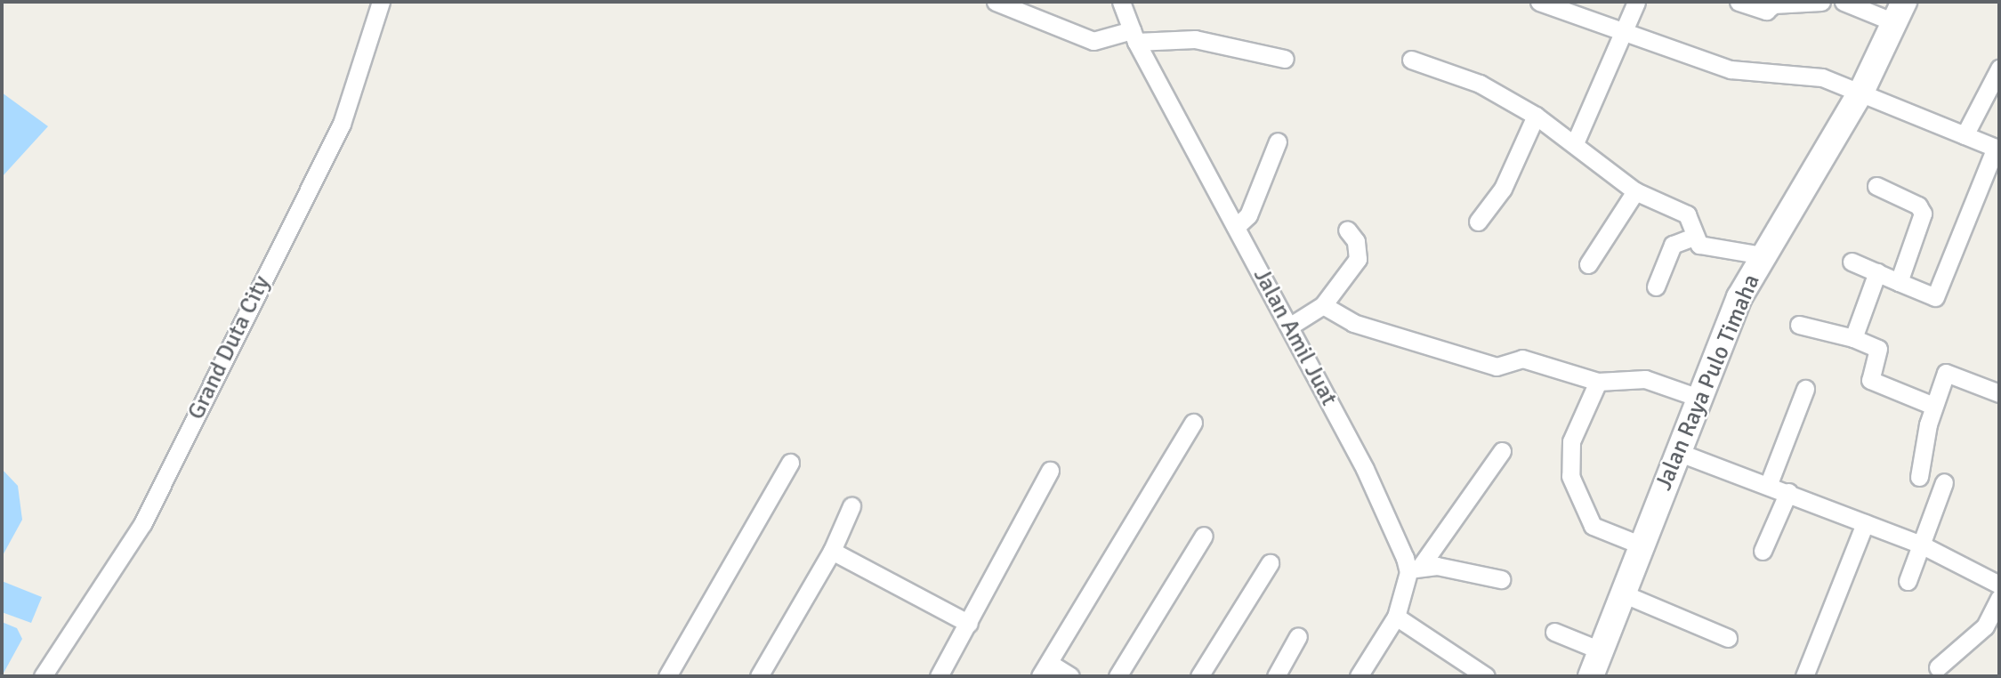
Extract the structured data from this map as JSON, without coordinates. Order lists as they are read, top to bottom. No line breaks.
{"streets":{"street":["Jalan Amil Juat","Grand Duta City","Jalan Raya Pulo Timaha"]}}
